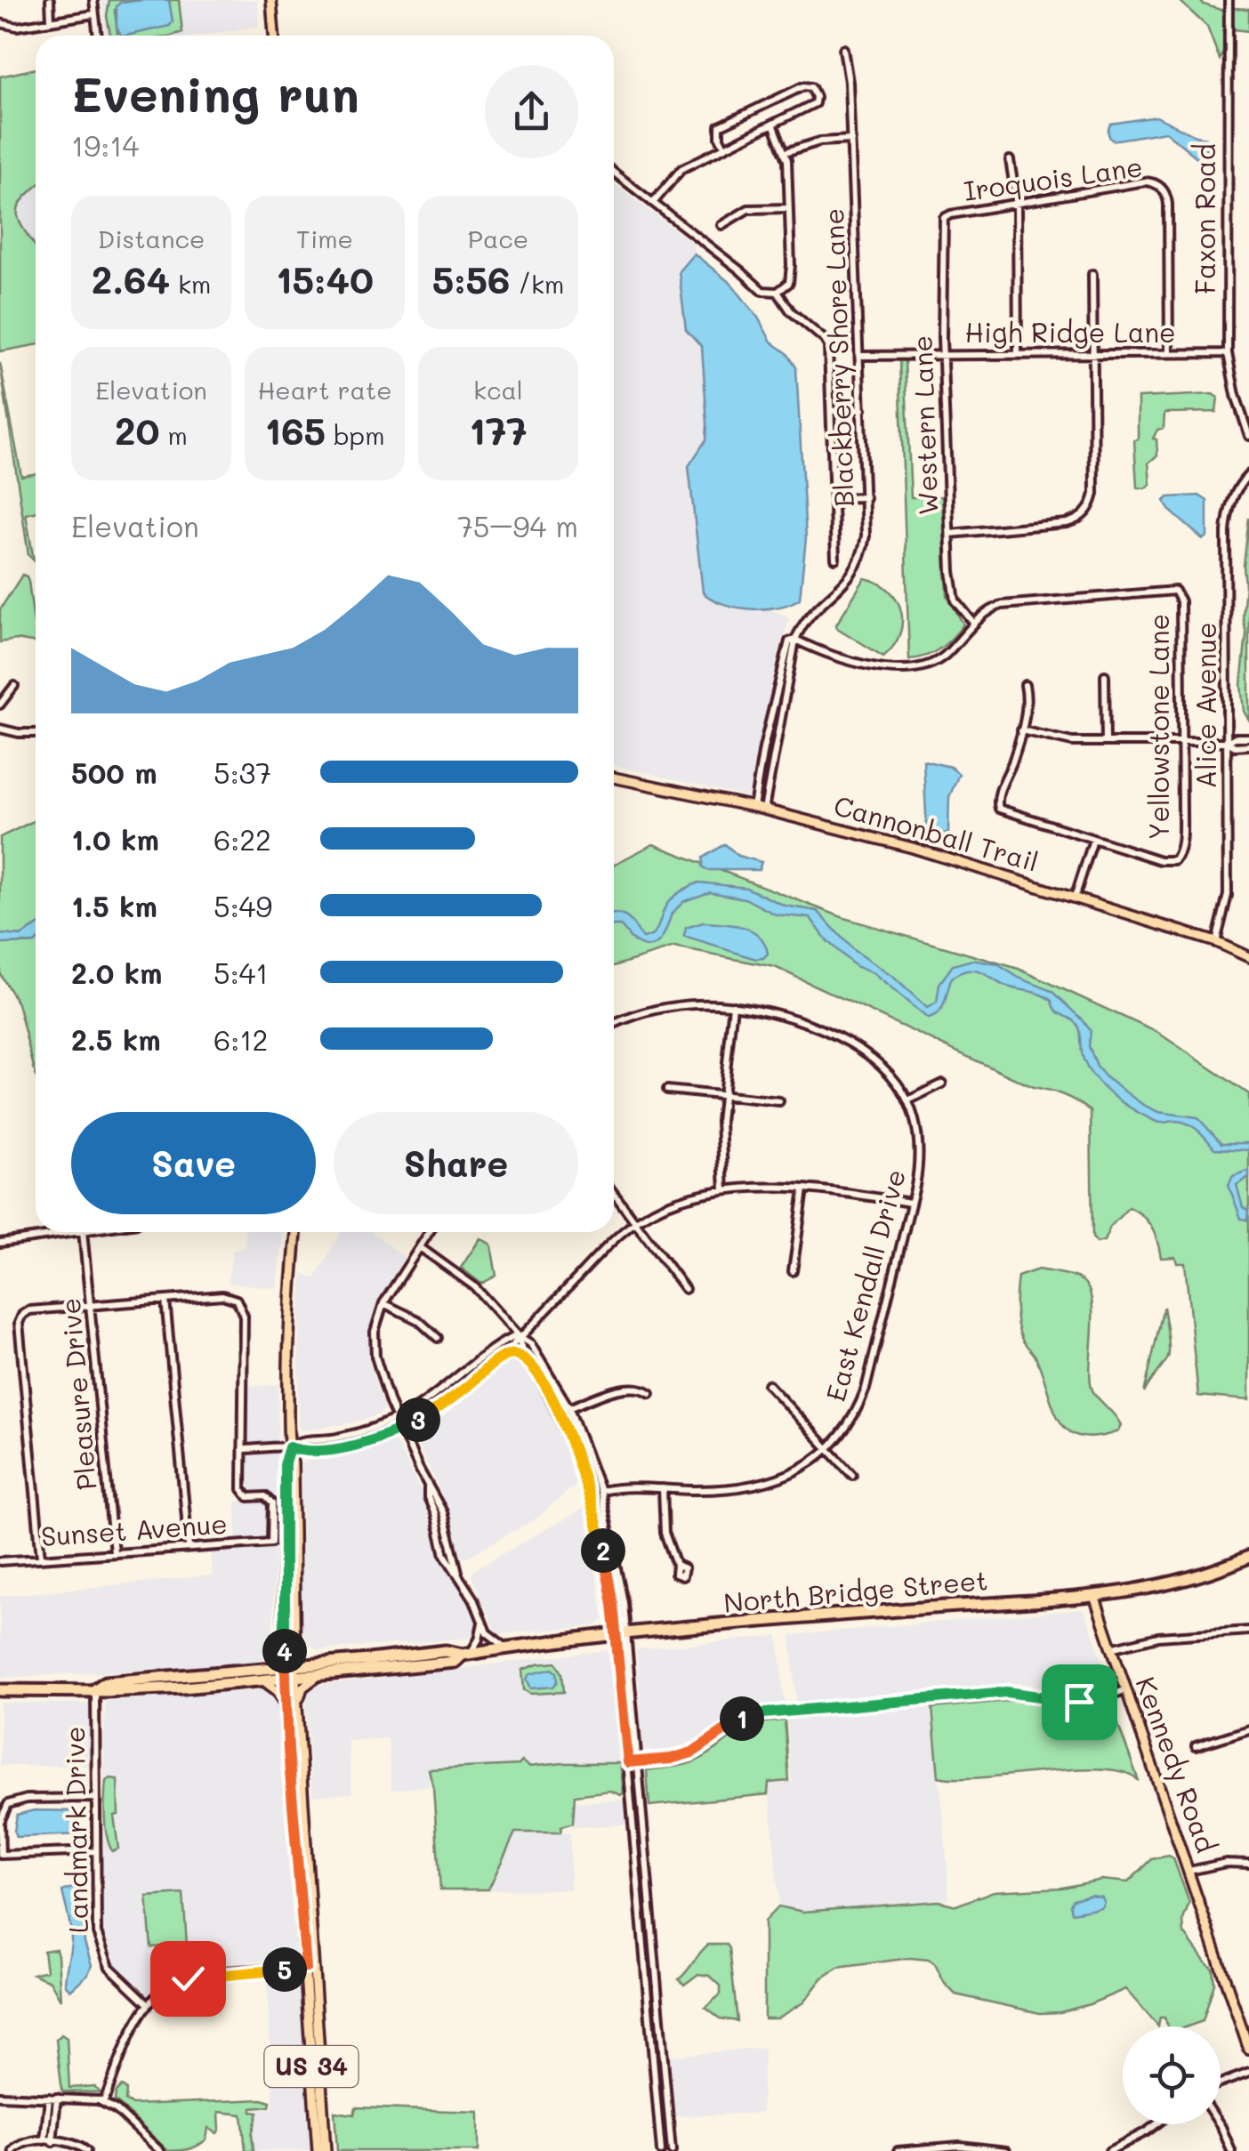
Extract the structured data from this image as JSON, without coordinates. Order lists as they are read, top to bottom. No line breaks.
{"streets":{"highway":["North Bridge Street"],"main road":["Cannonball Trail","Kennedy Road","US 34"],"street":["Iroquois Lane","Faxon Road","High Ridge Lane","Blackberry Shore Lane","Western Lane","Alice Avenue","Yellowstone Lane","East Kendall Drive","Pleasure Drive","Sunset Avenue","Landmark Drive"]},"crossings":[["Iroquois Lane","High Ridge Lane"],["Iroquois Lane","Western Lane"],["Faxon Road","High Ridge Lane"],["High Ridge Lane","Blackberry Shore Lane"],["High Ridge Lane","Western Lane"],["Blackberry Shore Lane","Cannonball Trail"],["Western Lane","Yellowstone Lane"],["Alice Avenue","Cannonball Trail"],["Pleasure Drive","Sunset Avenue"],["North Bridge Street","Kennedy Road"],["North Bridge Street","Landmark Drive"],["North Bridge Street","US 34"]],"page":{"heading":["Evening run","19:14"],"stats":[["Distance","2.64 km"],["Time","15:40"],["Pace","5:56 /km"],["Elevation","20 m"],["Heart rate","165 bpm"],["kcal","177"]],"chart":["Elevation","75–94 m"],"list":[{"name":"500 m","note":"5:37"},{"name":"1.0 km","note":"6:22"},{"name":"1.5 km","note":"5:49"},{"name":"2.0 km","note":"5:41"},{"name":"2.5 km","note":"6:12"}],"buttons":["Save","Share"],"pins":["3","2","4","1","5"]}}
